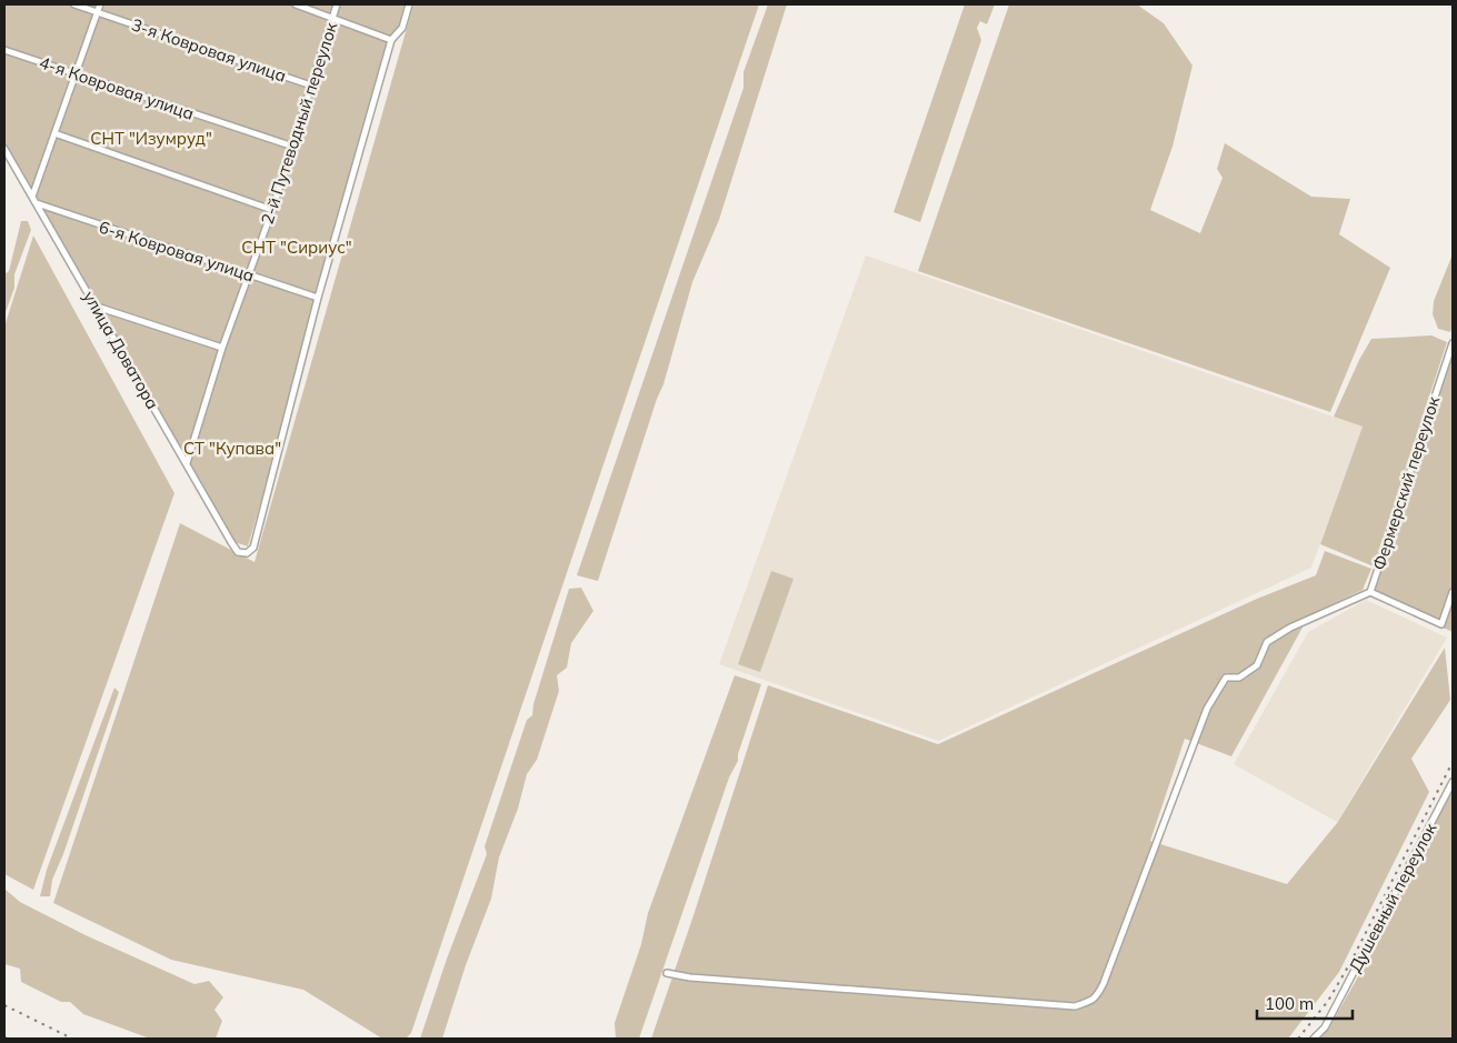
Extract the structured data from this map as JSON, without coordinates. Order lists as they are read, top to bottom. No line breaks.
{"streets":{"street":["3-я Ковровая улица","4-я Ковровая улица","2-й Путеводный переулок","6-я Ковровая улица","улица Доватора","Фермерский переулок","Душевный переулок"]},"crossings":[["3-я Ковровая улица","2-й Путеводный переулок"],["4-я Ковровая улица","2-й Путеводный переулок"],["2-й Путеводный переулок","6-я Ковровая улица"],["2-й Путеводный переулок","улица Доватора"],["6-я Ковровая улица","улица Доватора"]],"parks":["СНТ \"Изумруд\"","СНТ \"Сириус\"","СТ \"Купава\""],"scale_bar":"100 m"}
